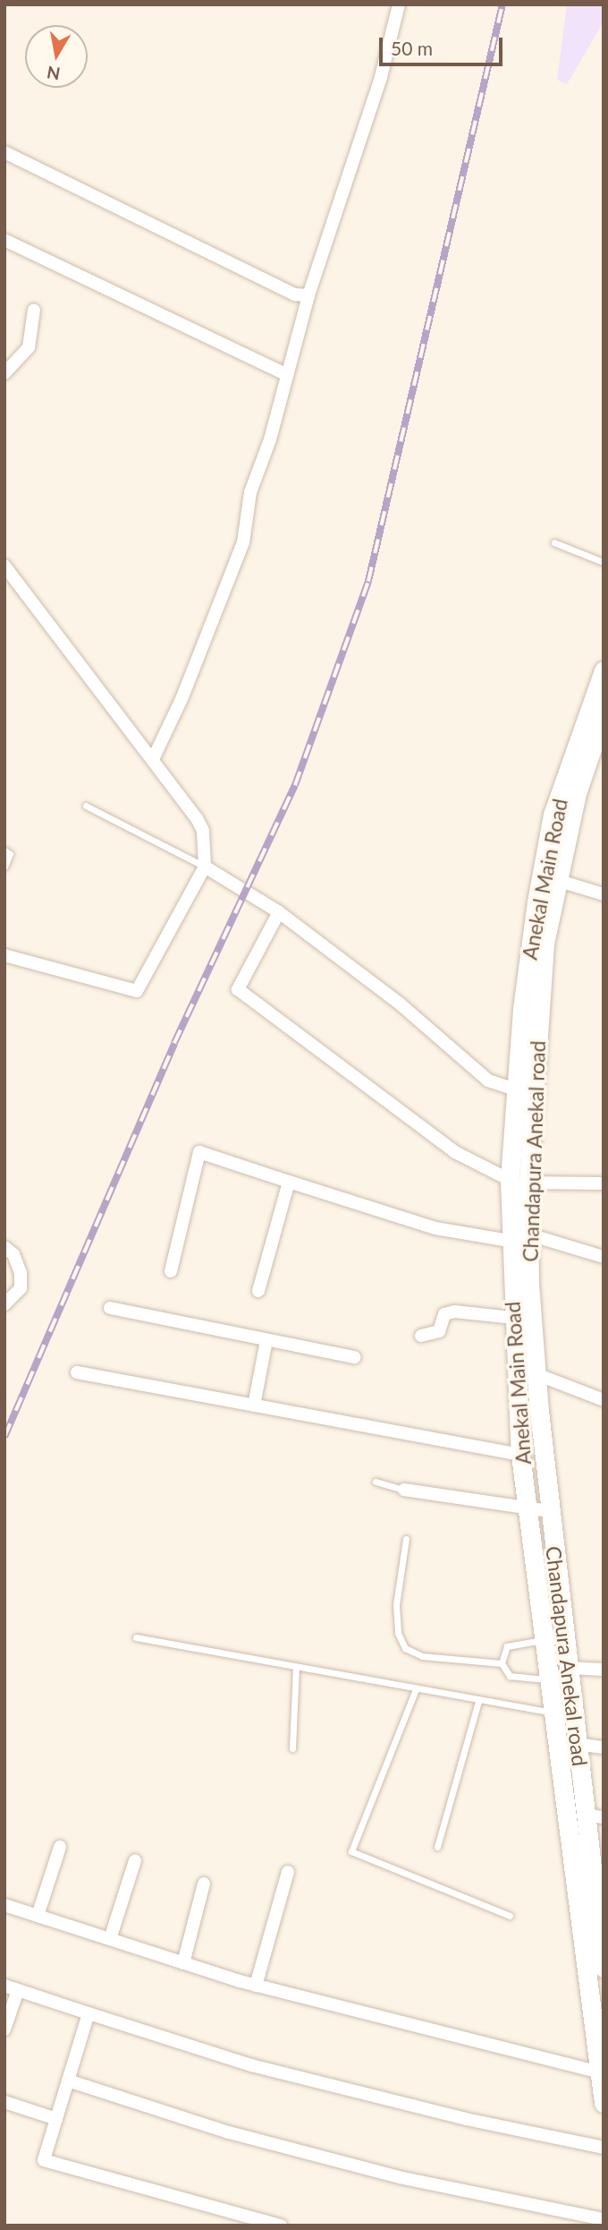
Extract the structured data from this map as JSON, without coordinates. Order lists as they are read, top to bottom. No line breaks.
{"streets":{"main road":["Anekal Main Road","Chandapura Anekal road"]},"scale_bar":"50 m","north":"bottom"}
